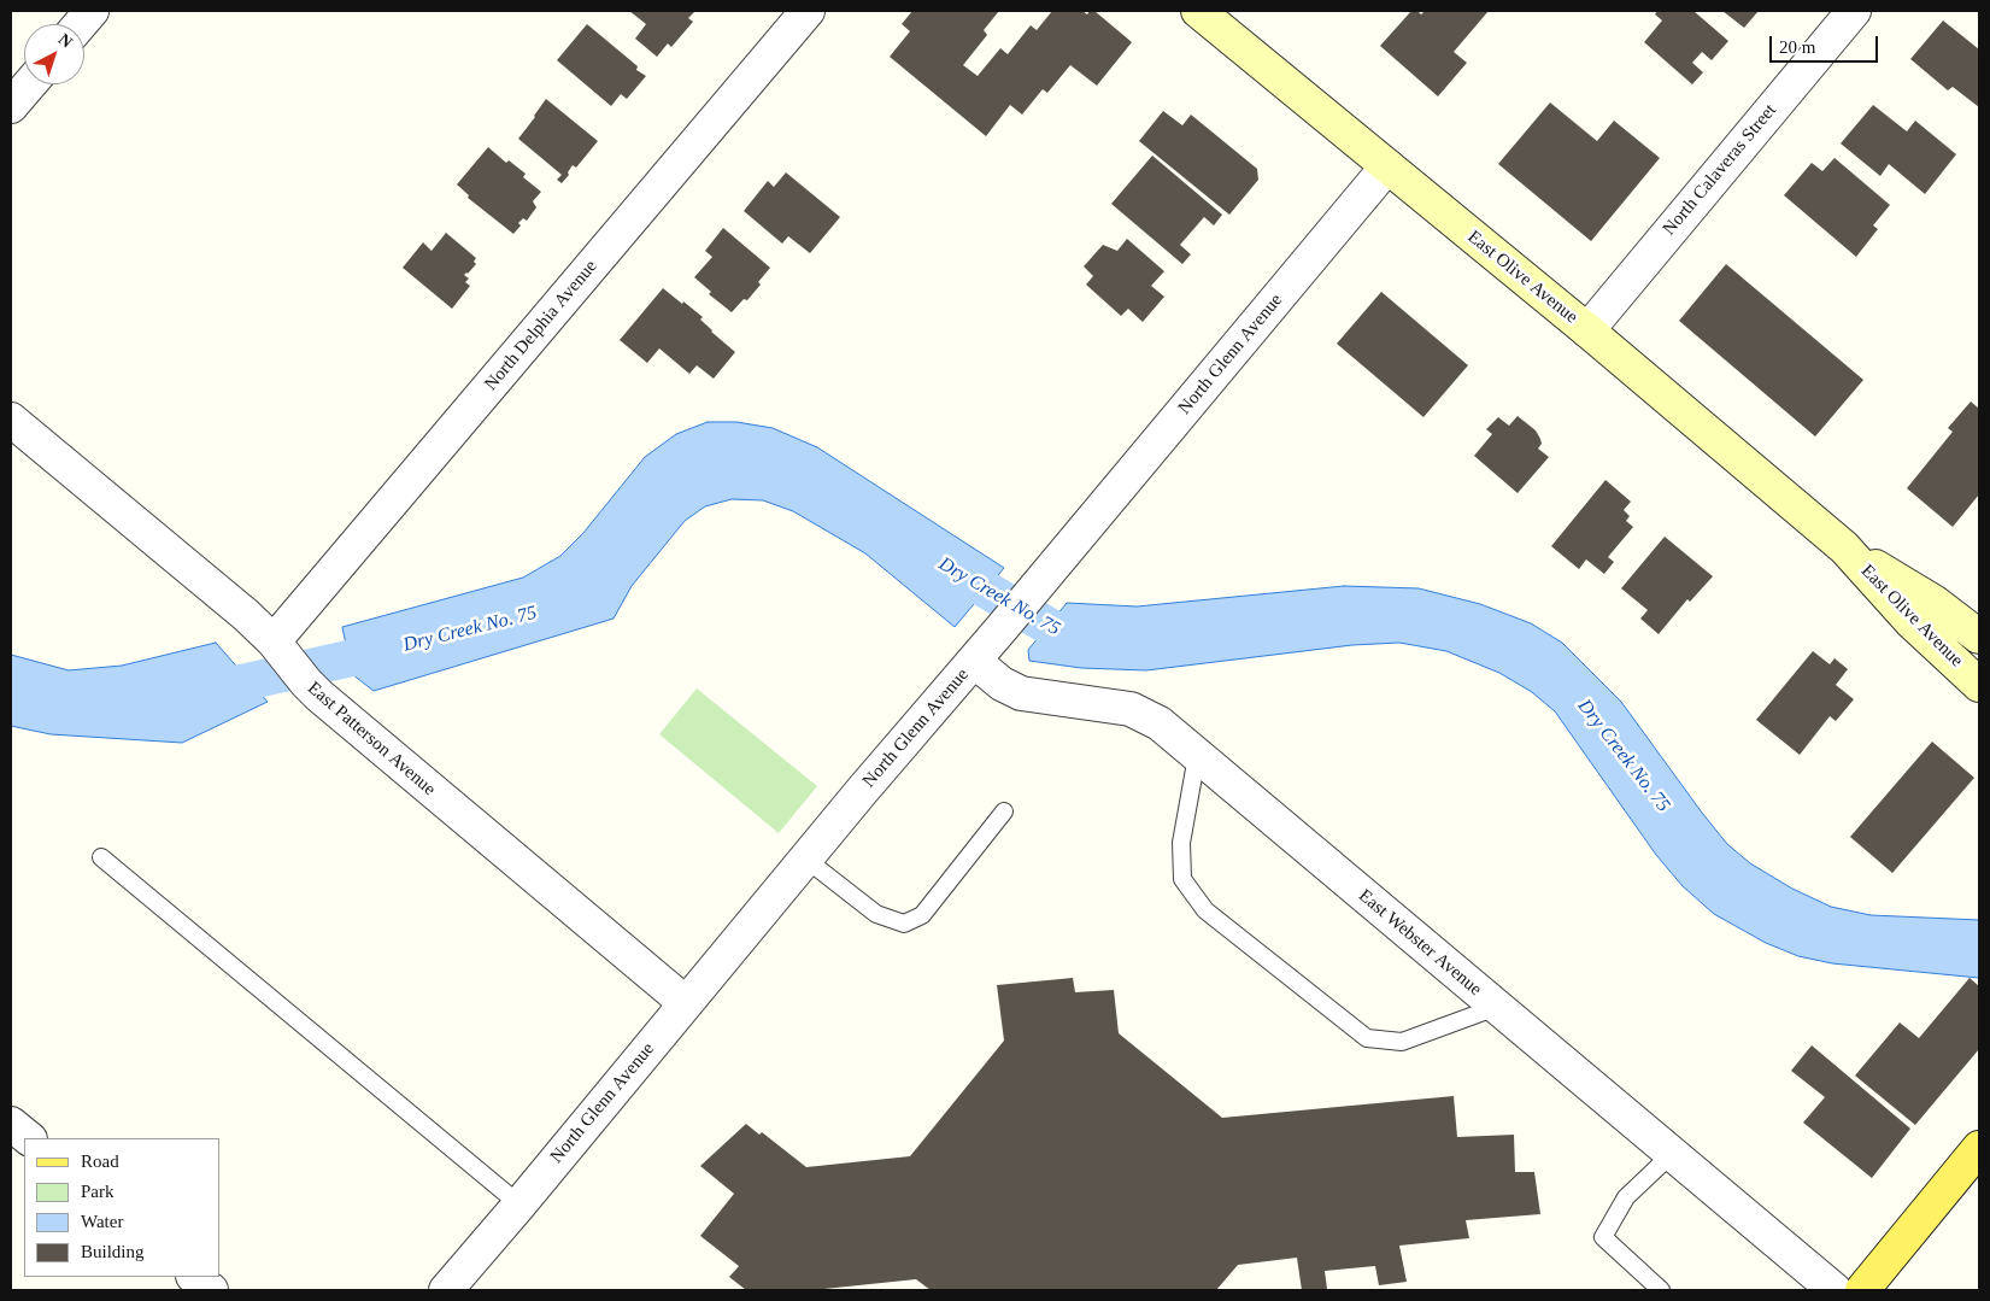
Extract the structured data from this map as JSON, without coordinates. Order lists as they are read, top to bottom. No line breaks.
{"streets":{"main road":["East Olive Avenue"],"street":["North Calaveras Street","North Delphia Avenue","North Glenn Avenue","East Patterson Avenue","East Webster Avenue"]},"crossings":[["North Calaveras Street","East Olive Avenue"],["East Olive Avenue","North Glenn Avenue"],["North Delphia Avenue","East Patterson Avenue"],["North Glenn Avenue","East Patterson Avenue"],["North Glenn Avenue","East Webster Avenue"]],"water":["Dry Creek No. 75"],"legend":["Road","Park","Water","Building"],"scale_bar":"20 m","north":"top right"}
